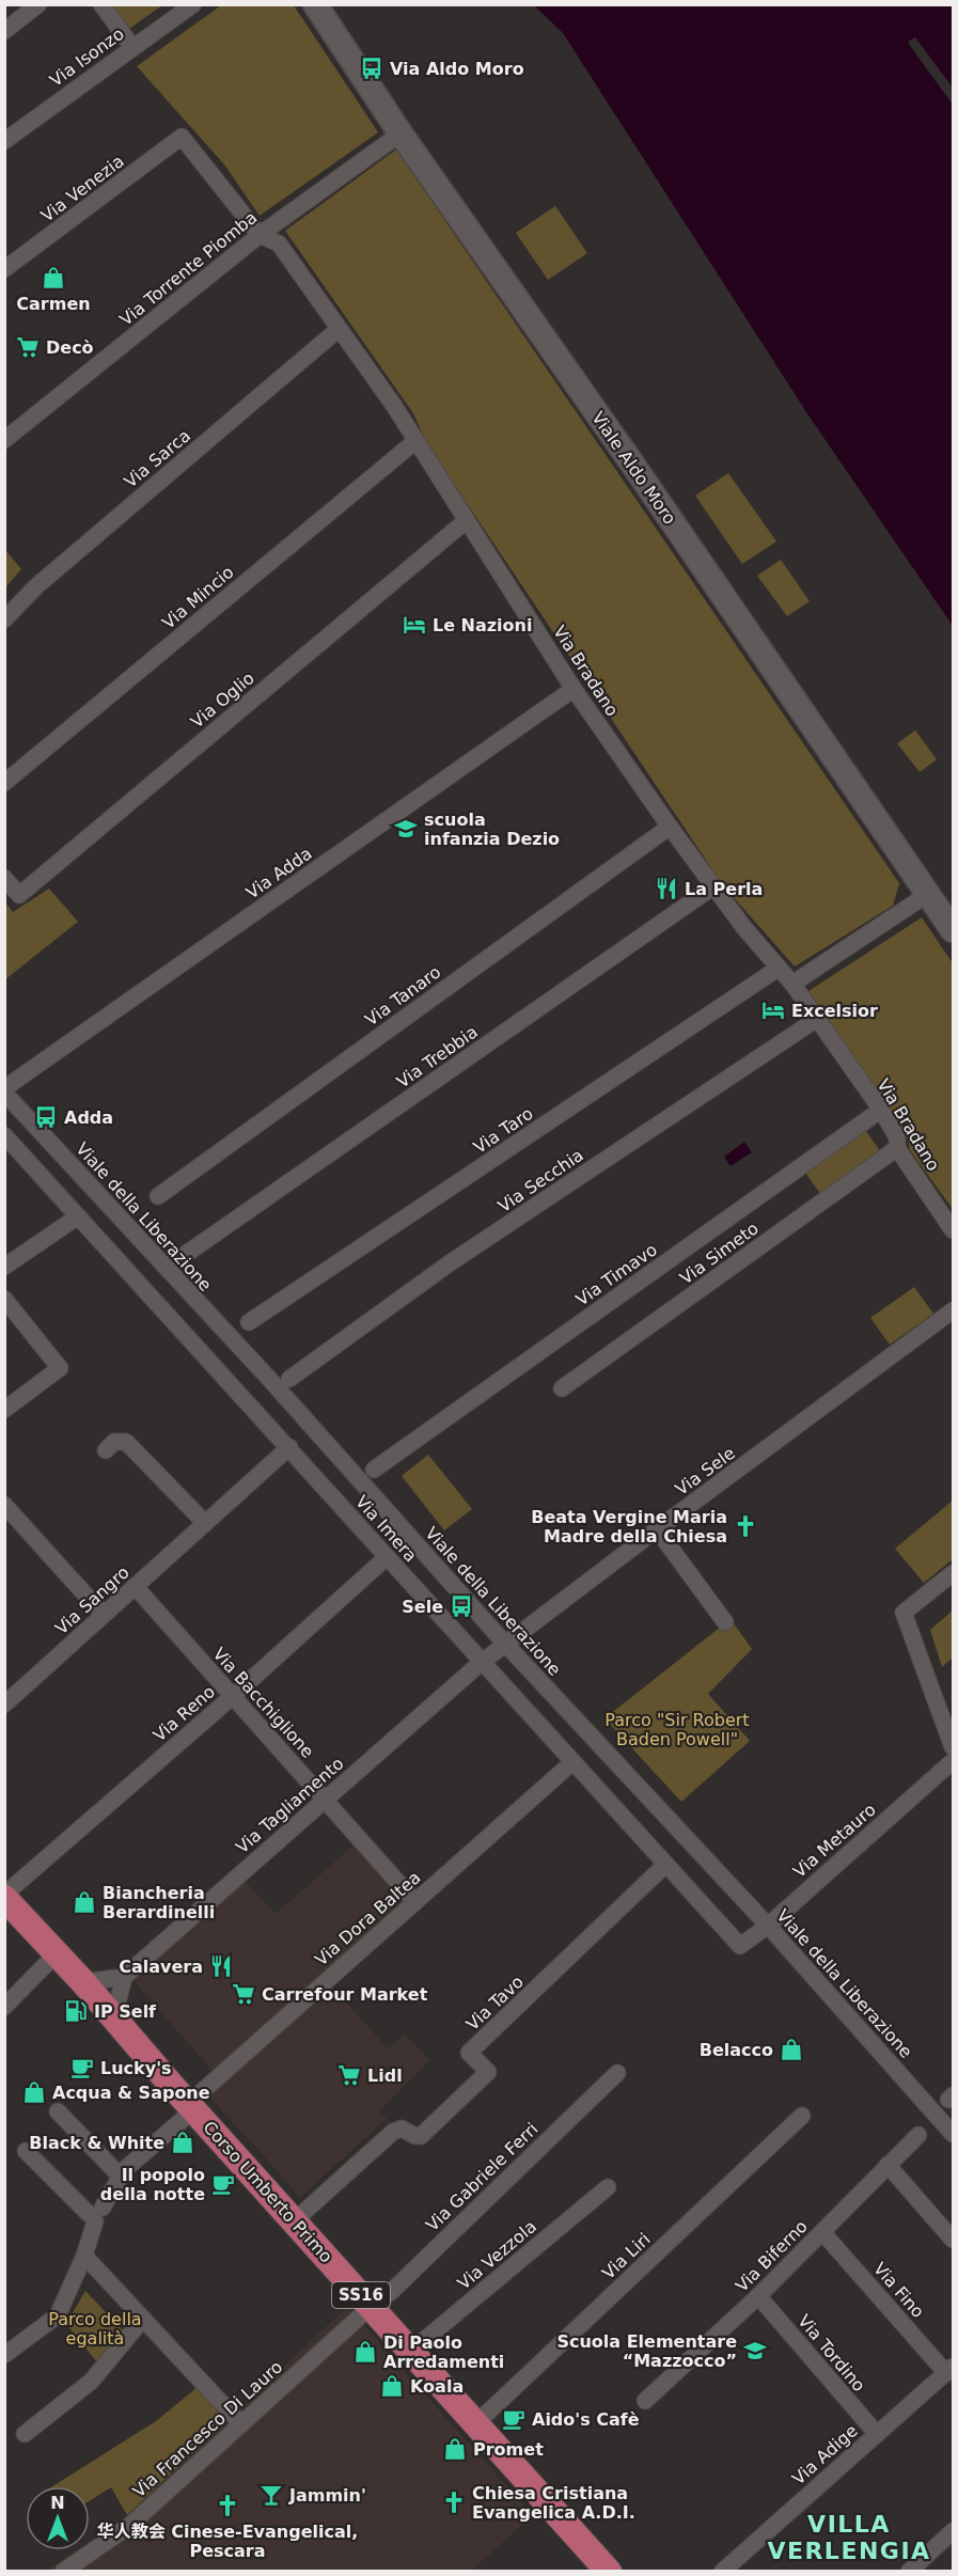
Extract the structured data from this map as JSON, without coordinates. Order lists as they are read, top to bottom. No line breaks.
{"streets":{"main road":["Corso Umberto Primo","SS16"],"street":["Via Isonzo","Via Venezia","Via Torrente Piomba","Via Sarca","Viale Aldo Moro","Via Mincio","Via Bradano","Via Oglio","Via Adda","Via Tanaro","Via Trebbia","Via Taro","Via Secchia","Viale della Liberazione","Via Simeto","Via Timavo","Via Sele","Via Imera","Via Sangro","Via Bacchiglione","Via Reno","Via Tagliamento","Via Metauro","Via Dora Baltea","Via Tavo","Via Gabriele Ferri","Via Vezzola","Via Liri","Via Biferno","Via Fino","Via Tordino","Via Francesco Di Lauro","Via Adige"]},"crossings":[["Via Venezia","Via Bradano"],["Via Torrente Piomba","Viale Aldo Moro"],["Via Torrente Piomba","Via Bradano"],["Via Sarca","Via Bradano"],["Via Mincio","Via Bradano"],["Via Bradano","Via Oglio"],["Via Bradano","Via Adda"],["Via Bradano","Via Tanaro"],["Via Bradano","Via Trebbia"],["Via Bradano","Via Taro"],["Via Bradano","Via Secchia"],["Via Bradano","Via Simeto"],["Via Bradano","Via Timavo"],["Via Adda","Viale della Liberazione"],["Viale della Liberazione","Via Sele"],["Viale della Liberazione","Via Metauro"],["Via Sele","Via Imera"],["Via Sele","Via Tagliamento"],["Via Imera","Via Sangro"],["Via Imera","Via Reno"],["Via Imera","Via Tagliamento"],["Via Imera","Via Metauro"],["Via Imera","Via Dora Baltea"],["Via Imera","Via Tavo"],["Via Sangro","Via Bacchiglione"],["Via Bacchiglione","Via Reno"],["Via Bacchiglione","Via Tagliamento"],["Via Bacchiglione","Via Dora Baltea"],["Via Reno","Corso Umberto Primo"],["Via Dora Baltea","Corso Umberto Primo"],["Via Tavo","Corso Umberto Primo"],["Via Gabriele Ferri","Corso Umberto Primo"],["Via Gabriele Ferri","Via Francesco Di Lauro"],["Corso Umberto Primo","Via Vezzola"],["Corso Umberto Primo","Via Liri"],["Corso Umberto Primo","Via Francesco Di Lauro"],["Via Biferno","Via Fino"],["Via Biferno","Via Tordino"],["Via Fino","Via Adige"],["Via Tordino","Via Adige"]],"districts":["VILLA VERLENGIA"],"parks":["Parco \"Sir Robert Baden Powell\"","Parco della egalità"],"places":{"bus stop":["Via Aldo Moro","Adda","Sele"],"shop":["Carmen","Biancheria Berardinelli","Belacco","Acqua & Sapone","Black & White","Di Paolo Arredamenti","Koala","Promet"],"supermarket":["Decò","Carrefour Market","Lidl"],"hotel":["Le Nazioni","Excelsior"],"school or university":["scuola infanzia Dezio","Scuola Elementare “Mazzocco”"],"restaurant":["La Perla","Calavera"],"church":["Beata Vergine Maria Madre della Chiesa","Chiesa Cristiana Evangelica A.D.I.","华人教会 Cinese-Evangelical, Pescara"],"fuel station":["IP Self"],"cafe":["Lucky's","Il popolo della notte","Aido's Cafè"],"bar":["Jammin'"]},"north":"top"}
